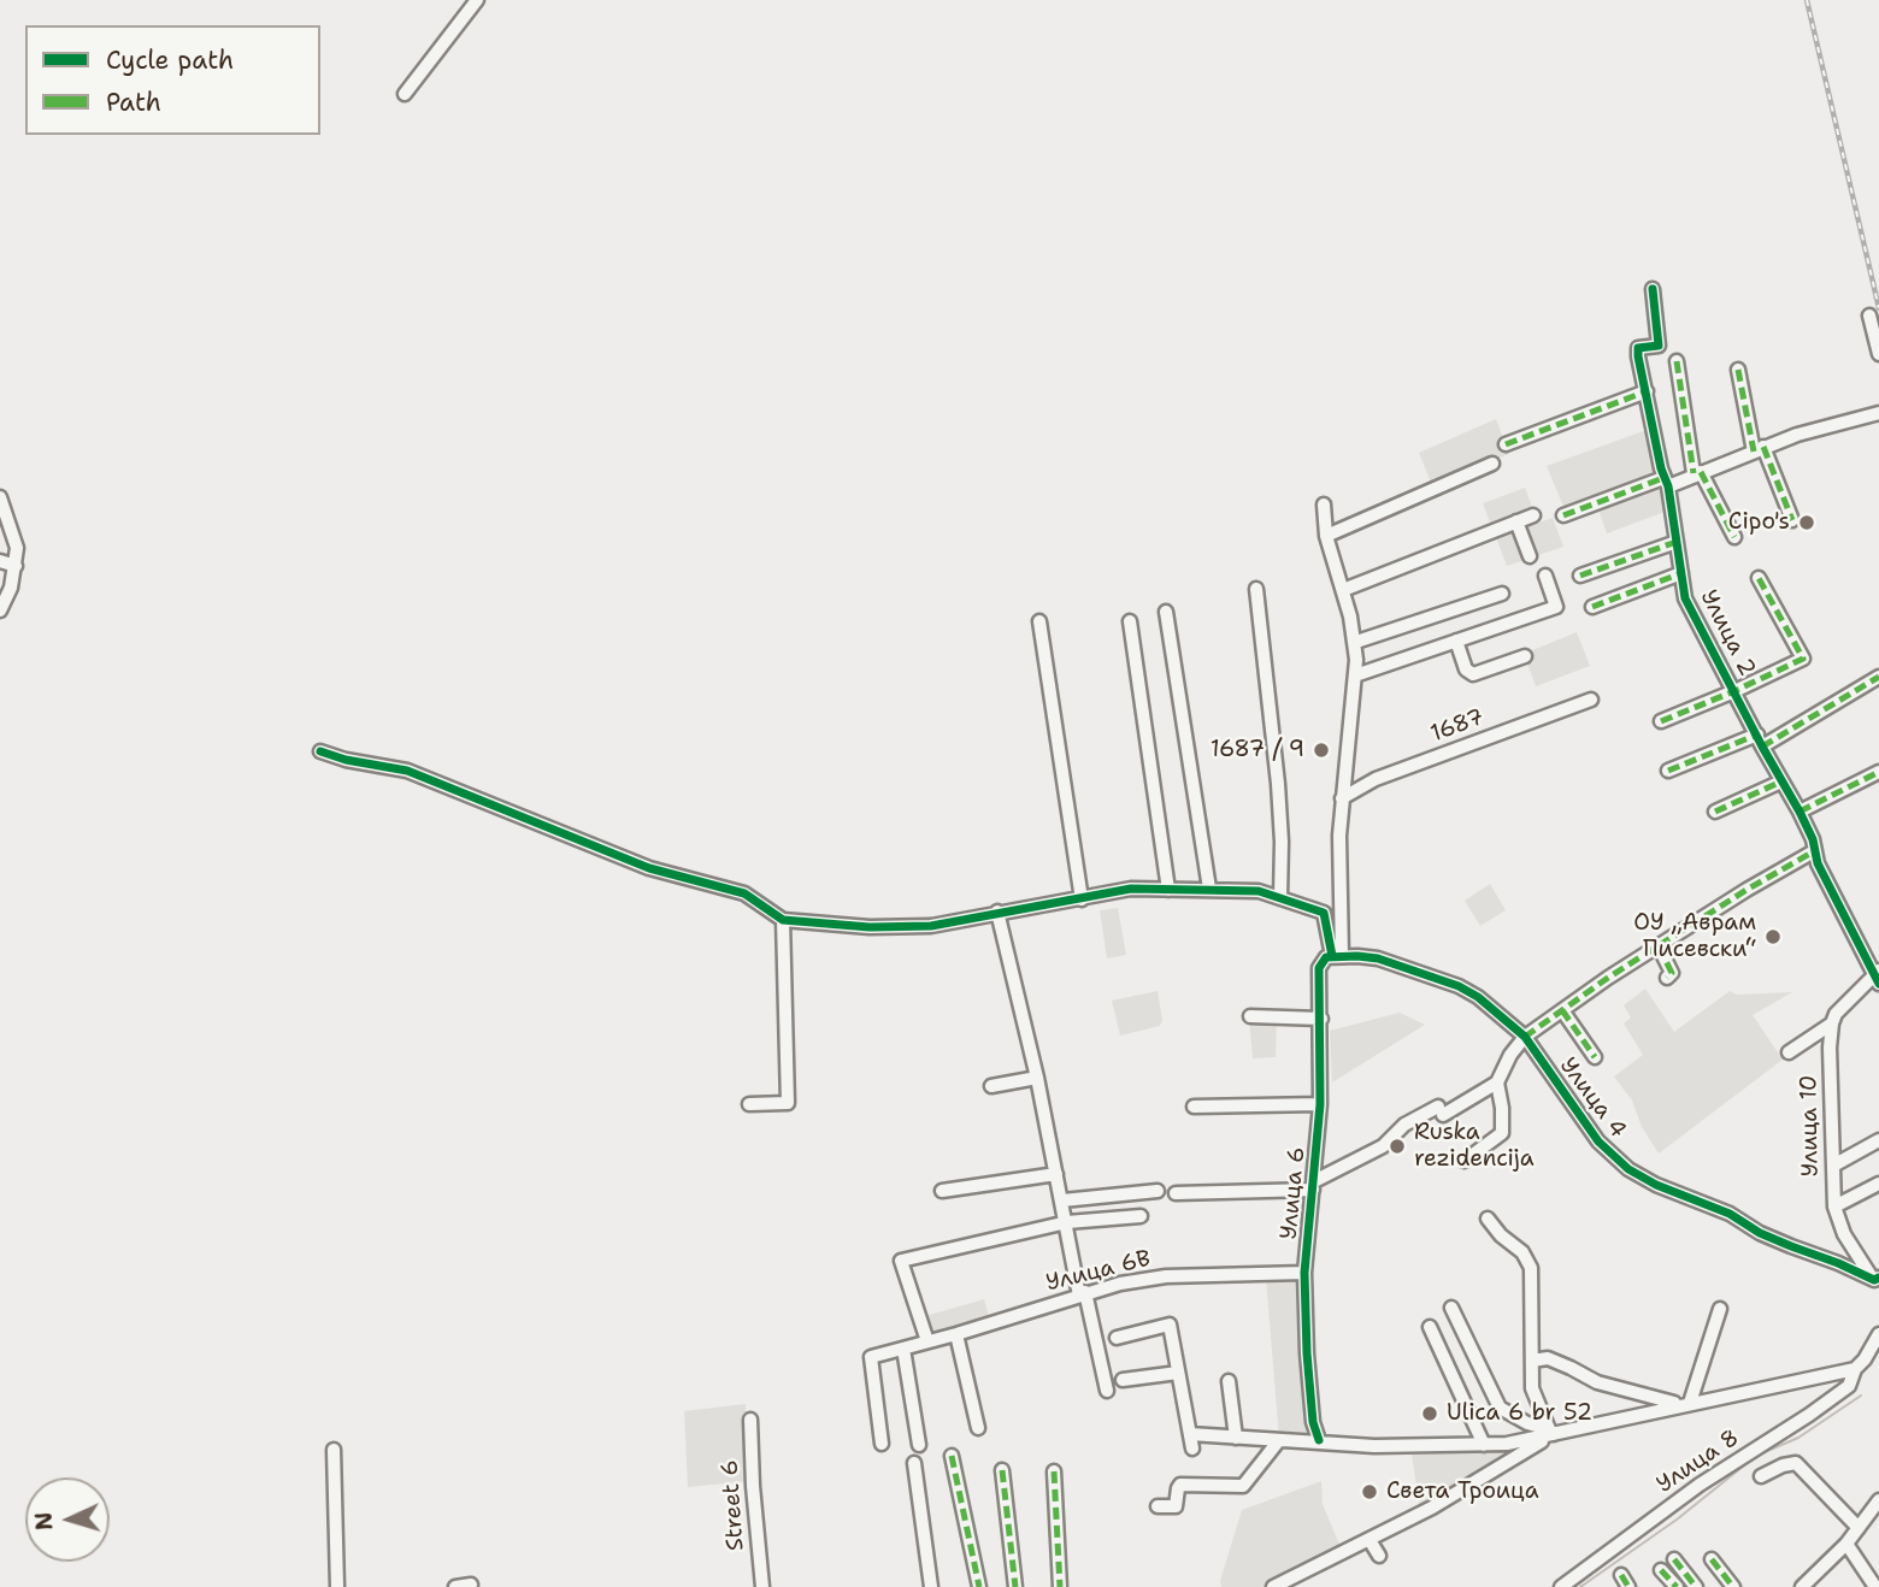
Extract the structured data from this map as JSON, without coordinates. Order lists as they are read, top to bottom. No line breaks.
{"streets":{"street":["Улица 2","1687","Улица 4","Улица 10","Улица 6","Улица 6B","Улица 8","Street 6"]},"crossings":[["Улица 4","Улица 10"],["Улица 4","Улица 6"],["Улица 6","Улица 6B"]],"places":["Cipo's","1687 / 9","ОУ „Аврам Писевски“","Ruska rezidencija","Ulica 6 br 52","Света Троица"],"legend":["Cycle path","Path"],"north":"left"}
